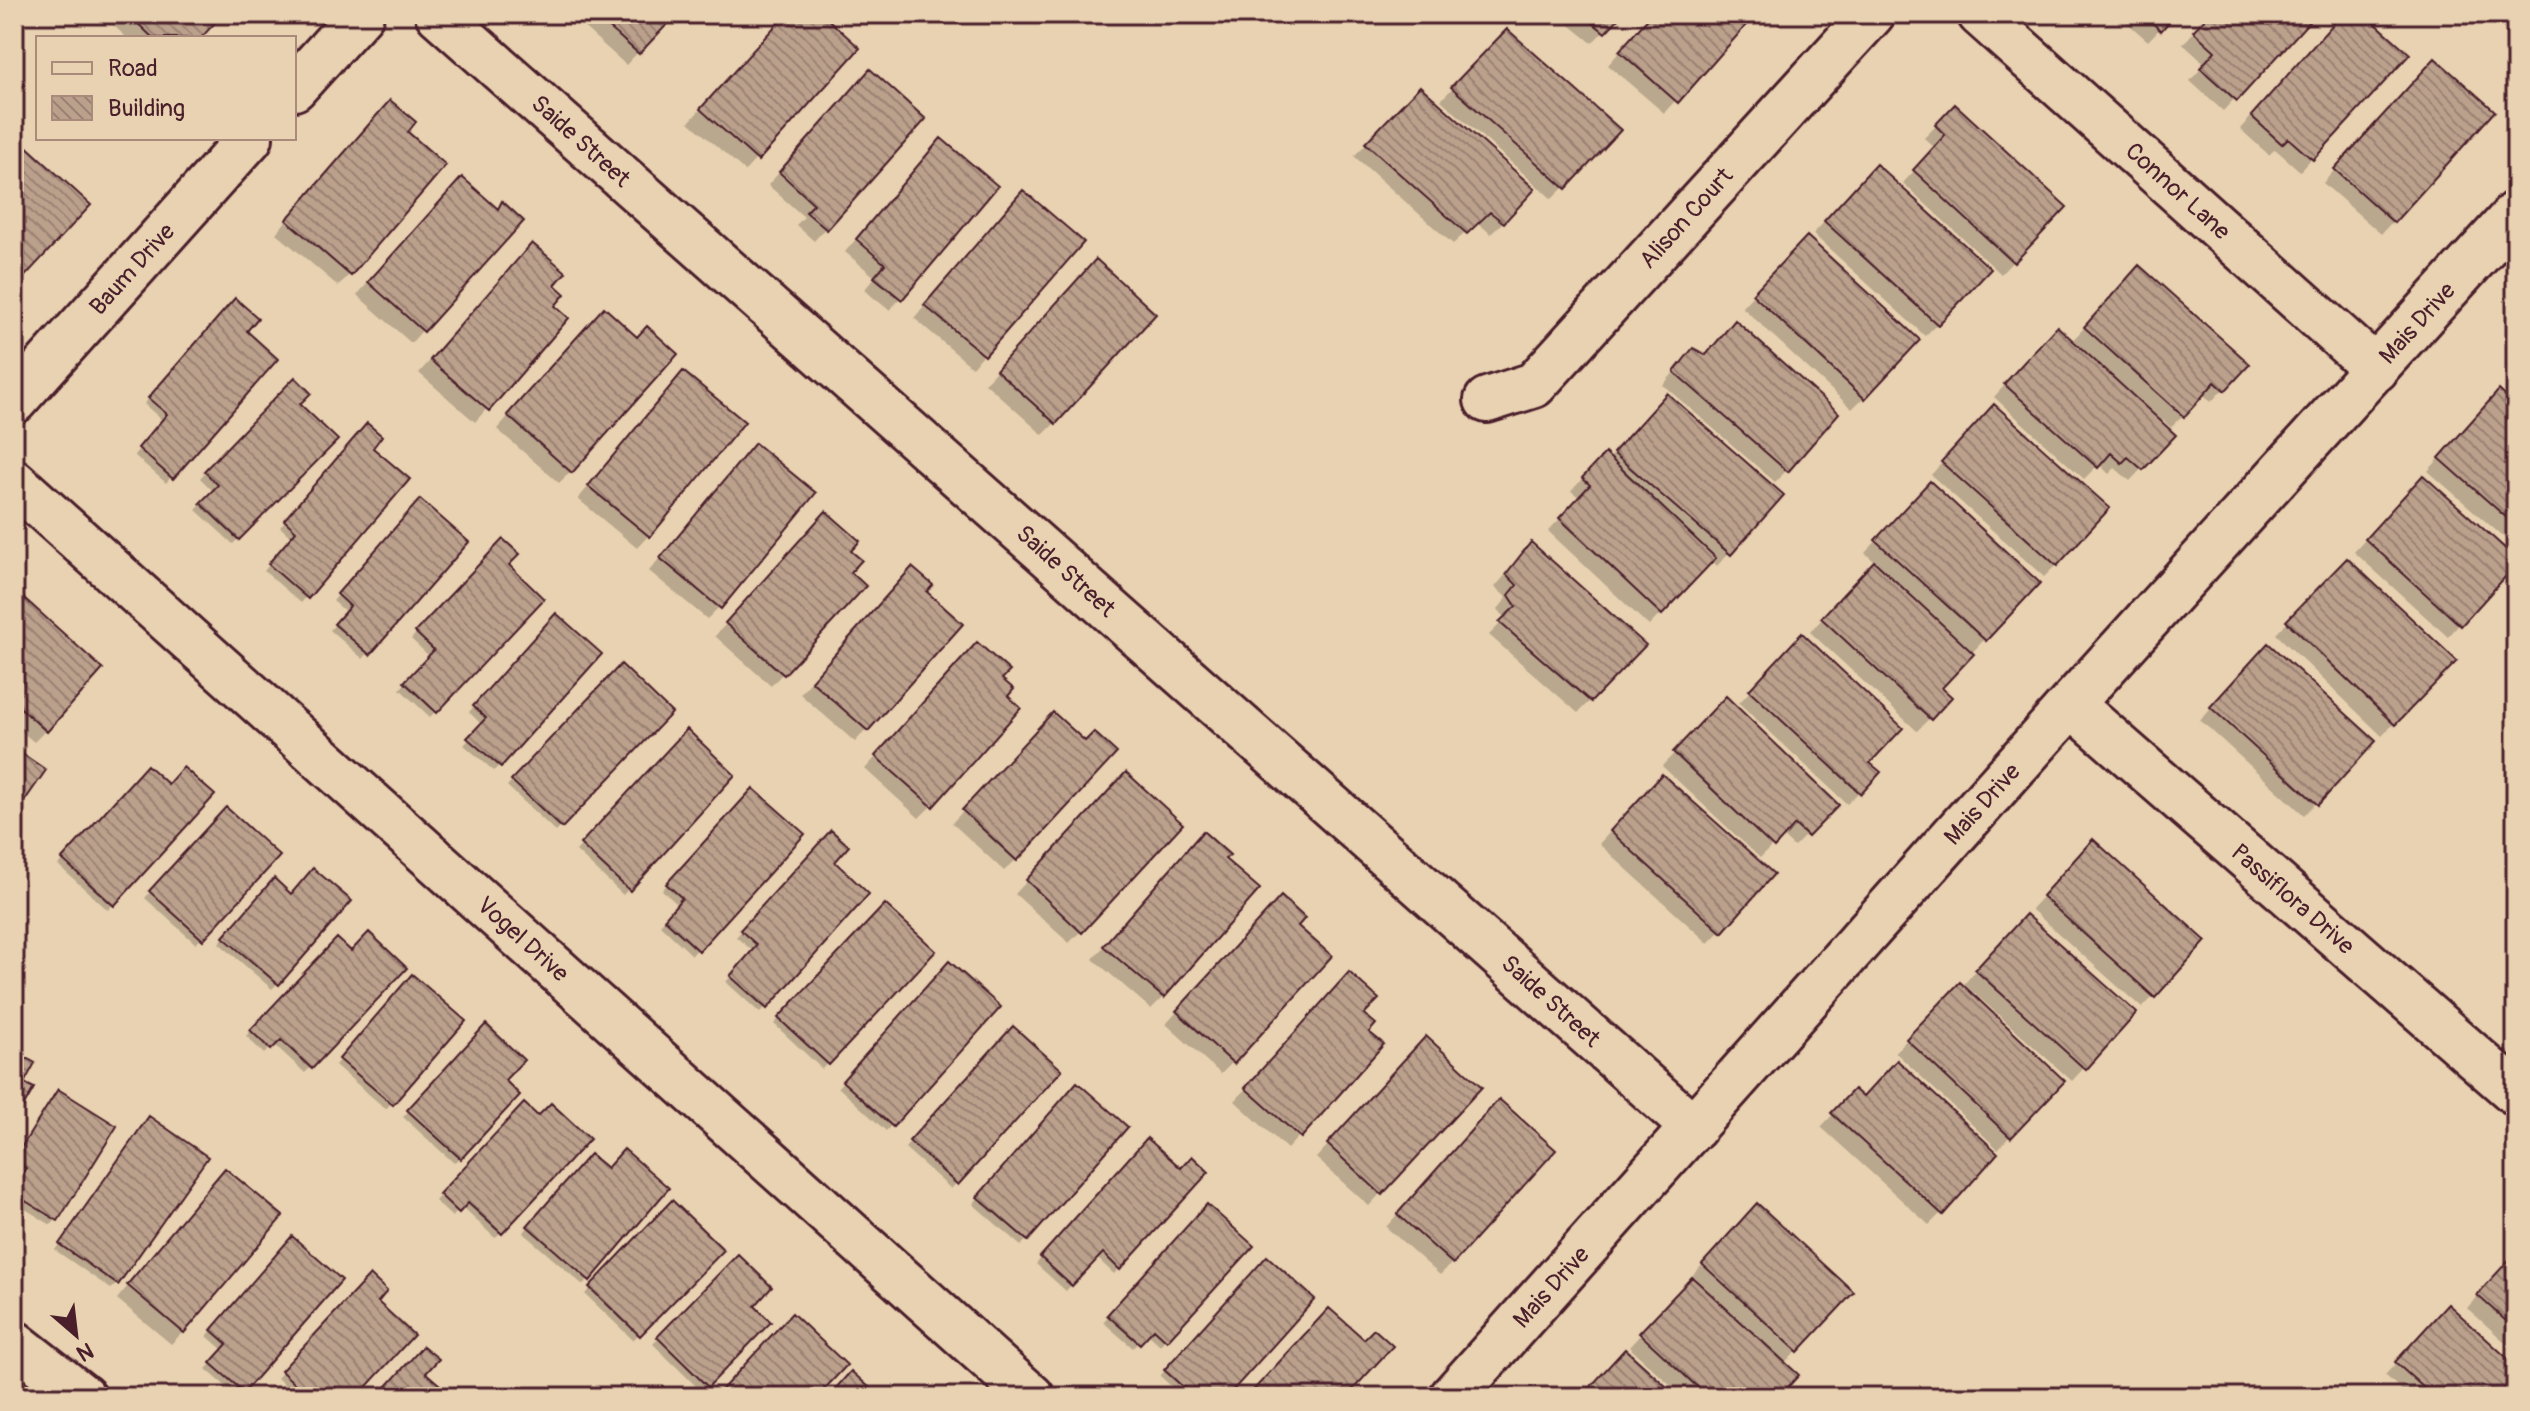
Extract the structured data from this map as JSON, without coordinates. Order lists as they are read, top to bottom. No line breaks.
{"streets":{"street":["Saide Street","Connor Lane","Alison Court","Baum Drive","Mais Drive","Passiflora Drive","Vogel Drive"]},"crossings":[["Saide Street","Mais Drive"],["Connor Lane","Mais Drive"],["Mais Drive","Passiflora Drive"]],"legend":["Road","Building"],"north":"bottom right"}
